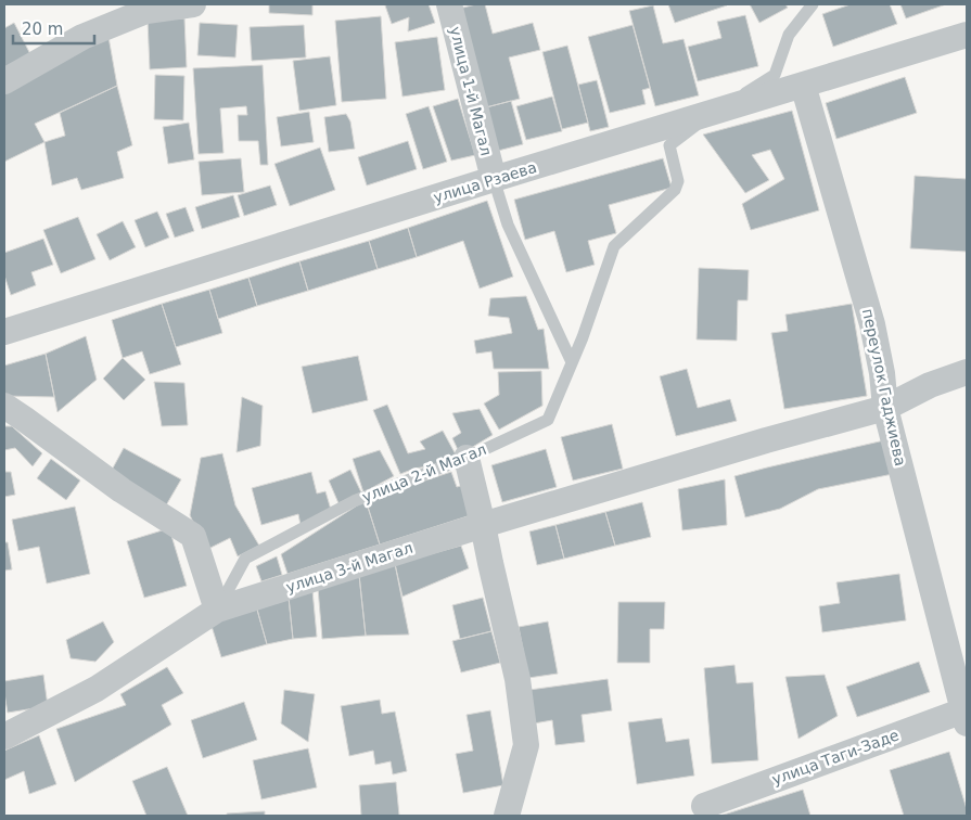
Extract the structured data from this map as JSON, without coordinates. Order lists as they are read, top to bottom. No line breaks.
{"streets":{"street":["улица 1-й Магал","улица Рзаева","переулок Гаджиева","улица 2-й Магал","улица 3-й Магал","улица Таги-Заде"]},"crossings":[["улица 1-й Магал","улица Рзаева"],["улица Рзаева","переулок Гаджиева"],["улица Рзаева","улица 2-й Магал"],["переулок Гаджиева","улица Таги-Заде"],["улица 2-й Магал","улица 3-й Магал"]],"scale_bar":"20 m"}
